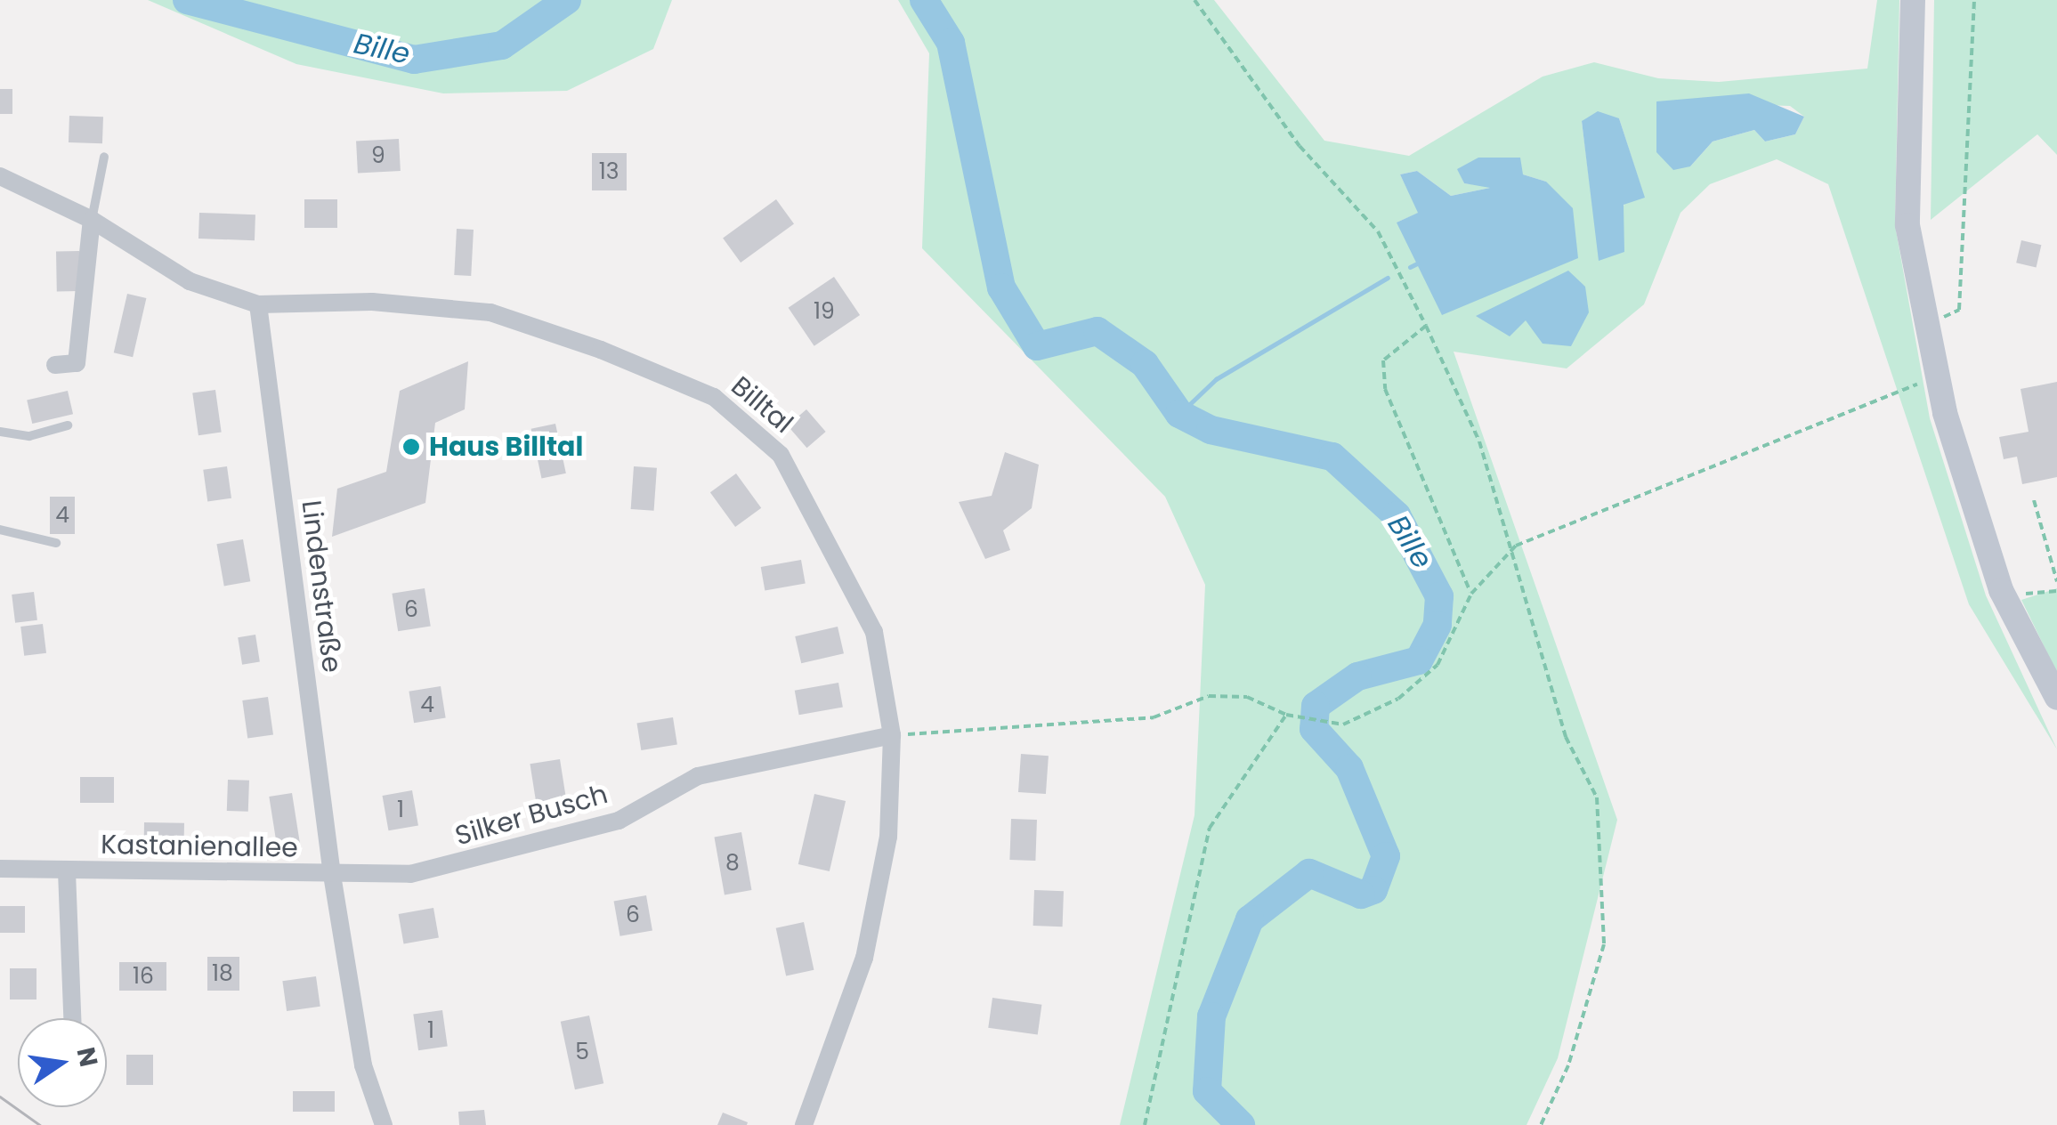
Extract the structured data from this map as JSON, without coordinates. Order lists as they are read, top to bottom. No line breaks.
{"streets":{"street":["Billtal","Lindenstraße","Silker Busch","Kastanienallee"]},"crossings":[["Billtal","Lindenstraße"],["Billtal","Silker Busch"],["Lindenstraße","Silker Busch"],["Lindenstraße","Kastanienallee"],["Silker Busch","Kastanienallee"]],"water":["Bille"],"places":["Haus Billtal"],"house_numbers":["9","13","19","4","6","4","1","8","6","18","16","1","5"],"north":"right"}
